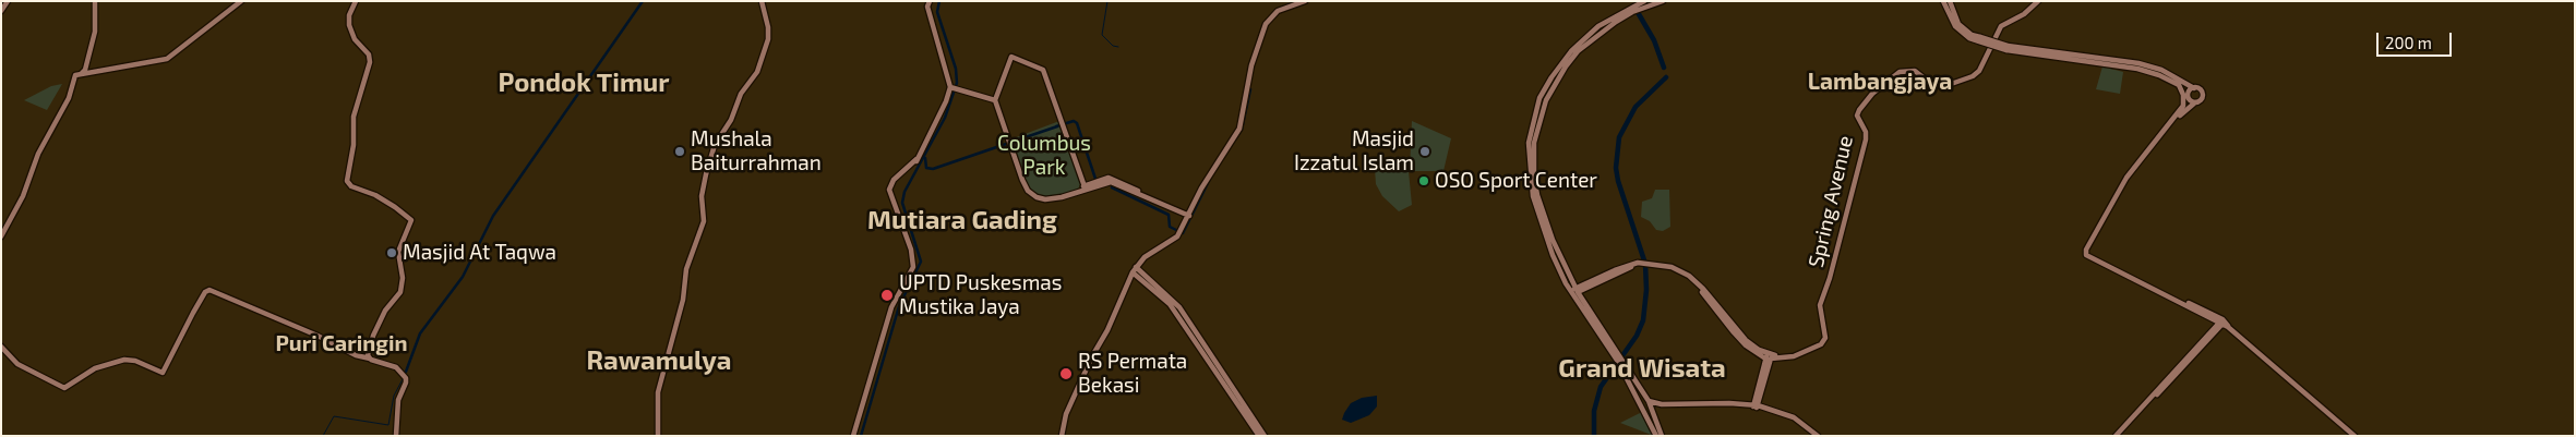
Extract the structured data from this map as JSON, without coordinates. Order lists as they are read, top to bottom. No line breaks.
{"streets":{"street":["Spring Avenue"]},"districts":["Lambangjaya","Pondok Timur","Mutiara Gading","Puri Caringin","Rawamulya","Grand Wisata"],"parks":["Columbus Park"],"places":["Mushala Baiturrahman","Masjid Izzatul Islam","OSO Sport Center","Masjid At Taqwa","UPTD Puskesmas Mustika Jaya","RS Permata Bekasi"],"scale_bar":"200 m"}
